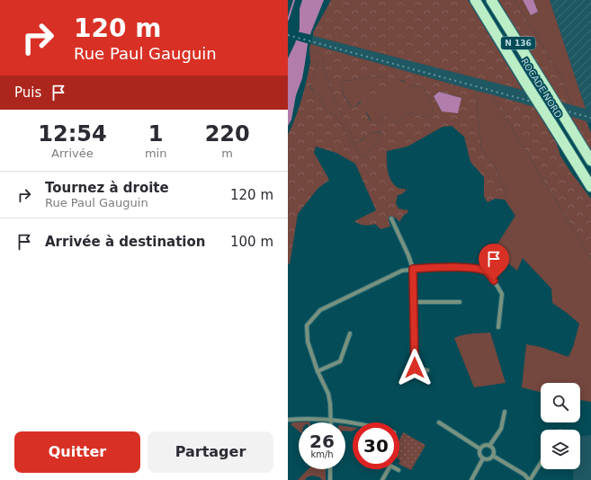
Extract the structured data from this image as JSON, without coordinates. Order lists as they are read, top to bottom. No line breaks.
{"streets":{"highway":["N 136","ROCADE NORD"]},"page":{"turn":["120 m","Rue Paul Gauguin"],"then":"Puis","eta":["12:54","Arrivée","1","min","220","m"],"list":[{"name":"Tournez à droite","note":"Rue Paul Gauguin","value":"120 m"},{"name":"Arrivée à destination","value":"100 m"}],"speed":"26 km/h","limit":"30","buttons":["Quitter","Partager"]}}
